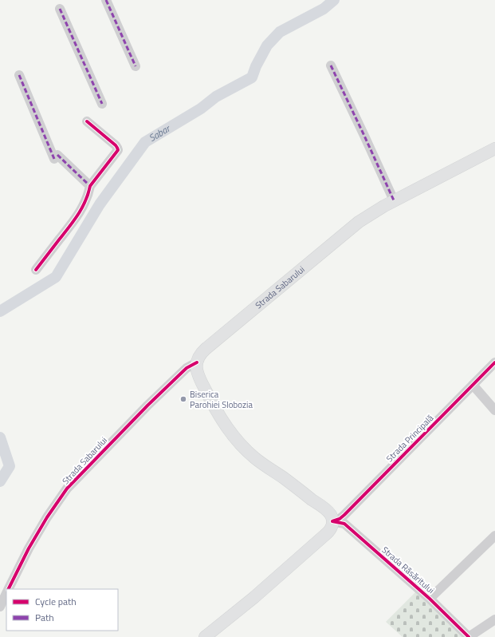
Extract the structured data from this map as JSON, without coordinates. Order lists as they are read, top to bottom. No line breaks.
{"streets":{"main road":["Strada Sabarului"],"street":["Strada Principală","Strada Răsăritului"]},"crossings":[["Strada Principală","Strada Răsăritului"]],"water":["Sabar"],"places":["Biserica Parohiei Slobozia"],"legend":["Cycle path","Path"]}
